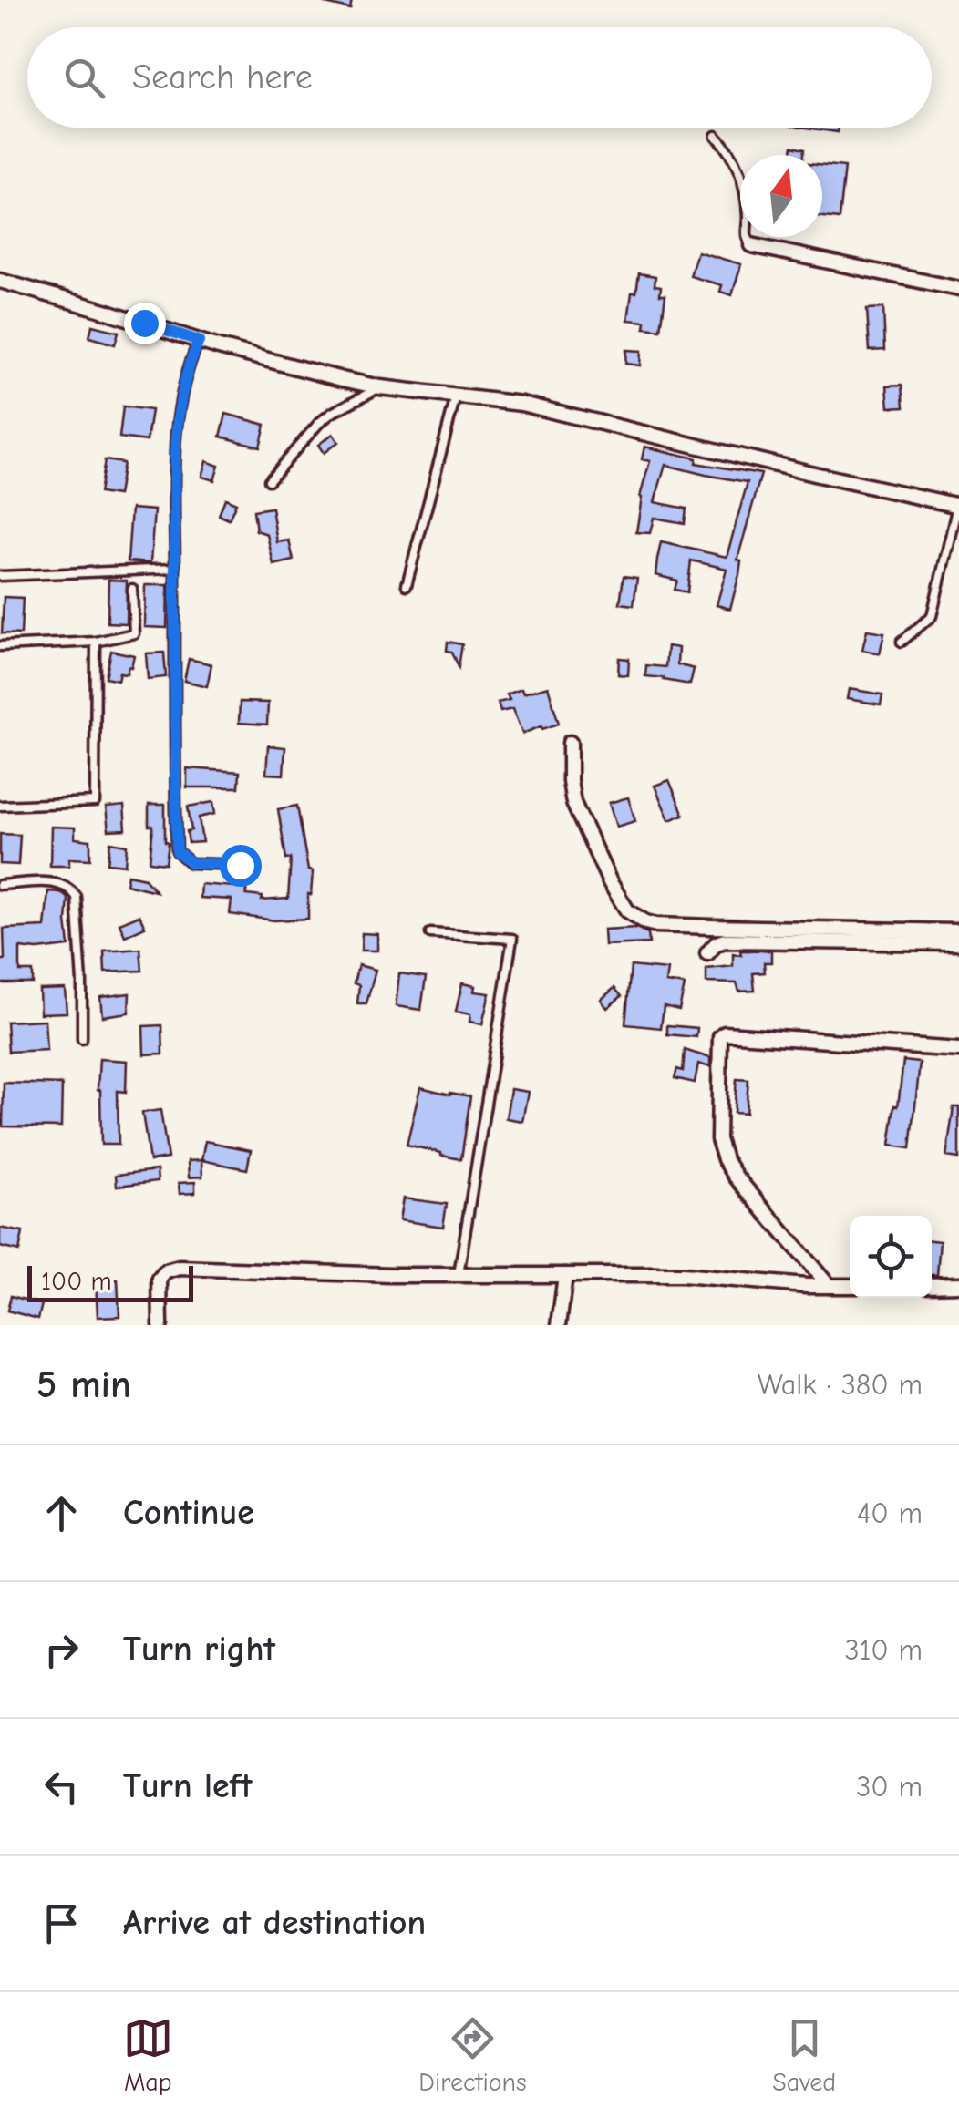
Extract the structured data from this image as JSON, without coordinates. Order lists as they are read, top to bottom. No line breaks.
{"scale_bar":"100 m","north":"top","page":{"search":"Search here","scale":"100 m","heading":["5 min","Walk · 380 m"],"list":[["Continue","40 m"],["Turn right","310 m"],["Turn left","30 m"],"Arrive at destination"],"nav":["Map","Directions","Saved"]}}
